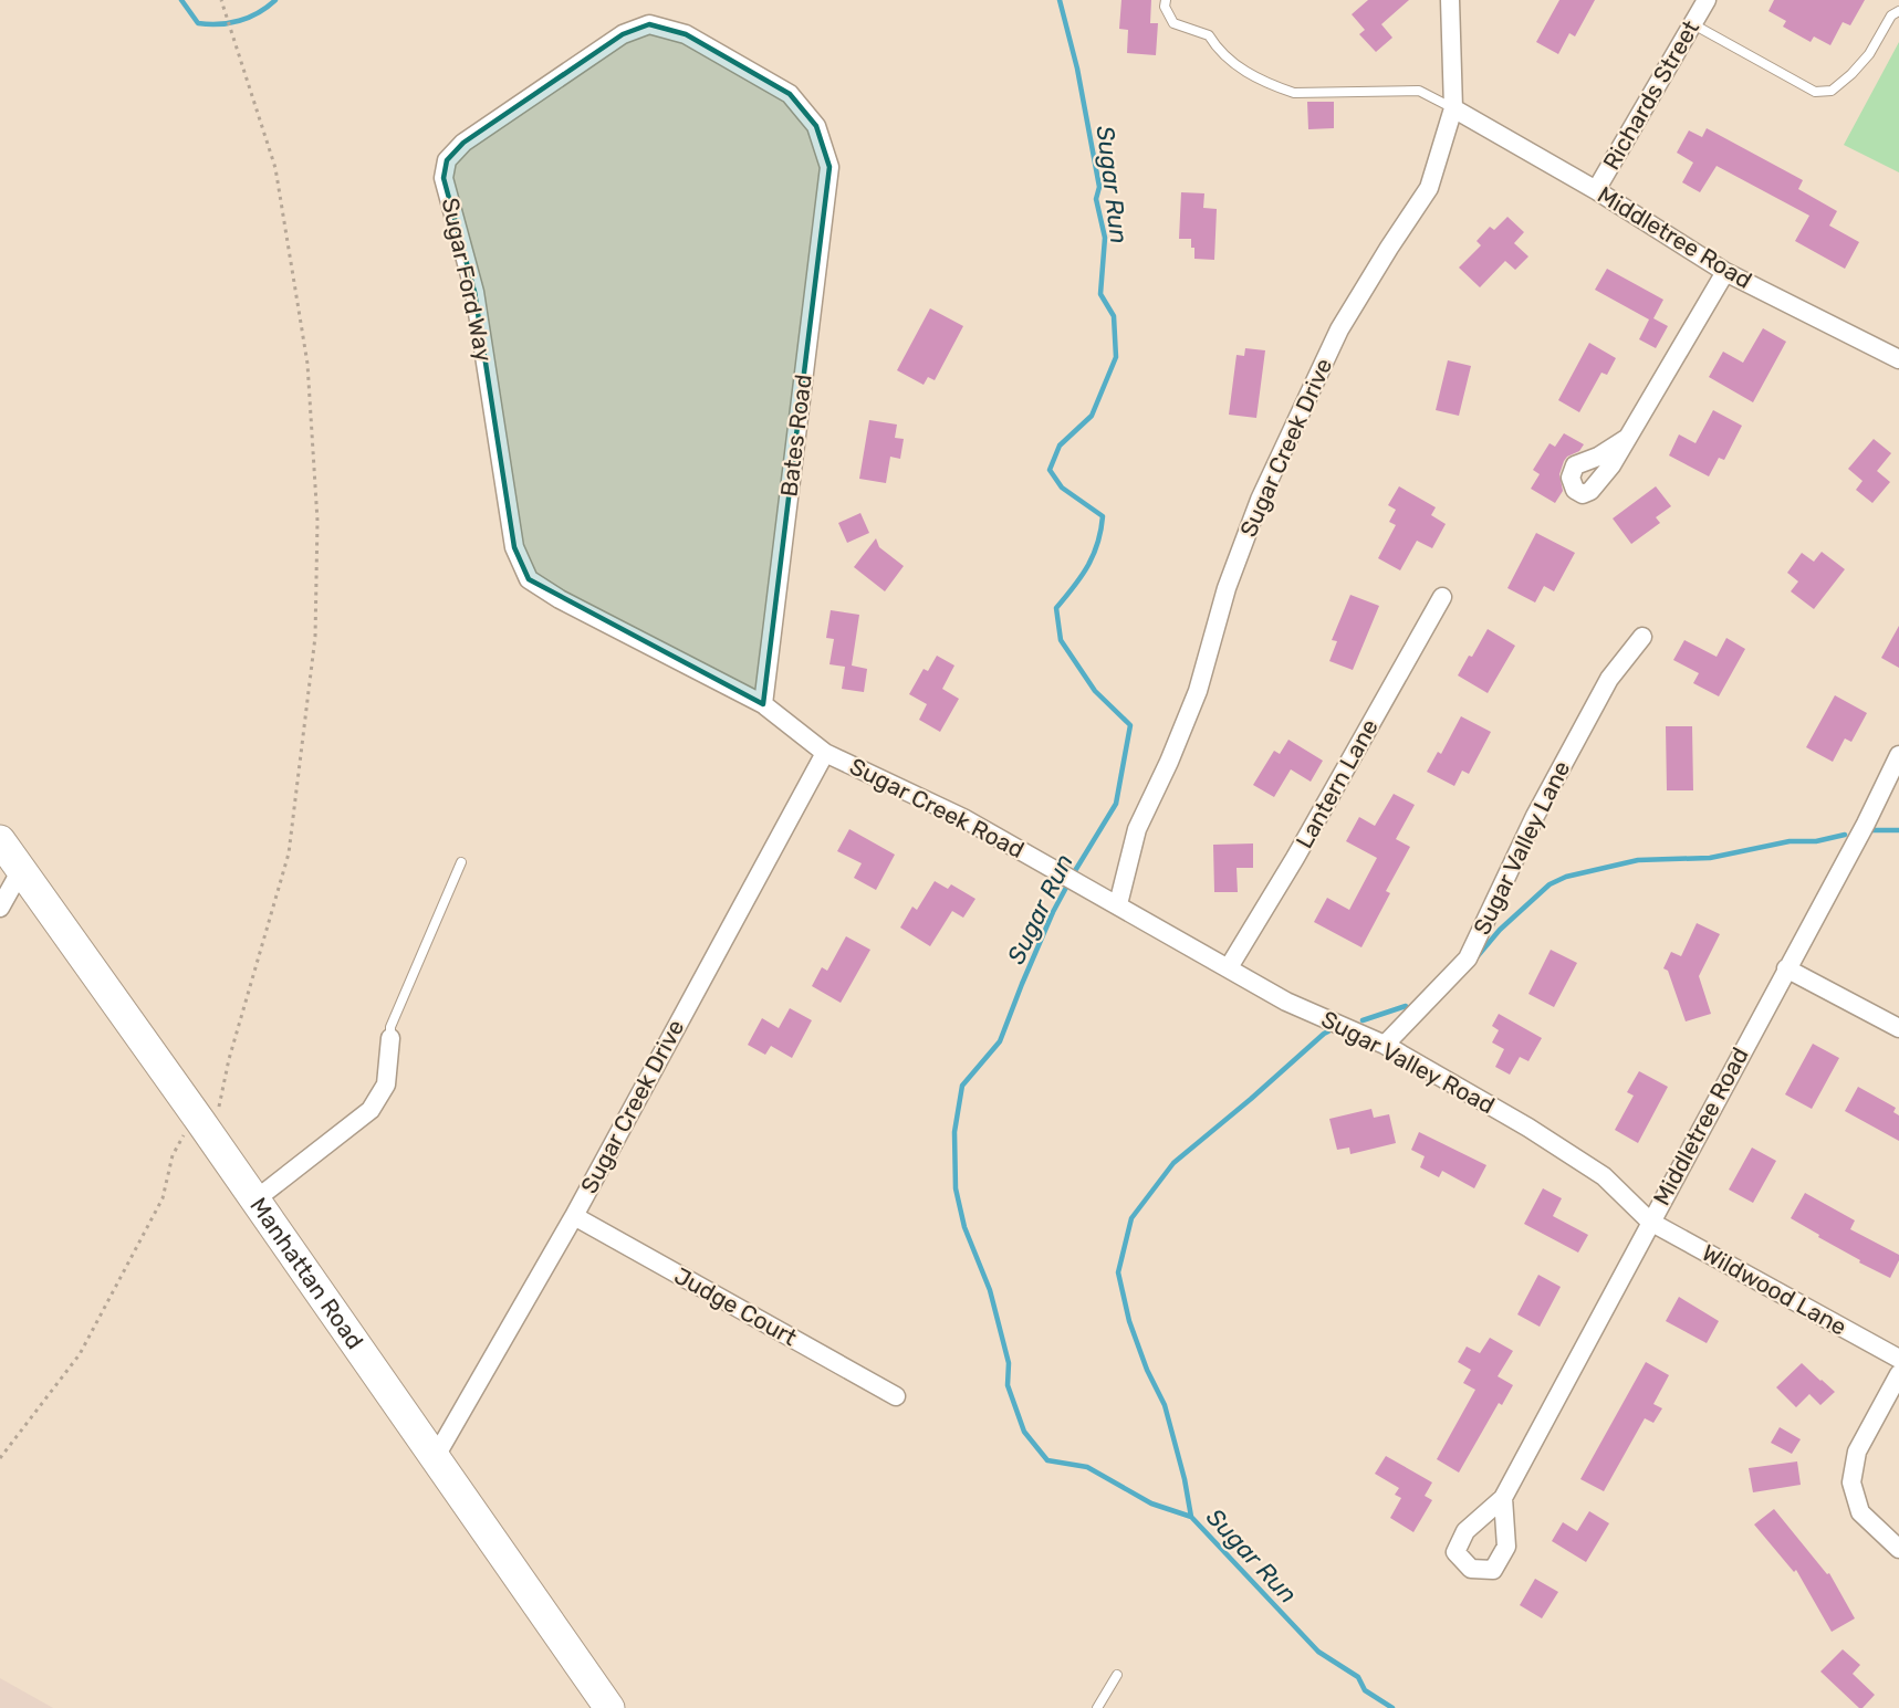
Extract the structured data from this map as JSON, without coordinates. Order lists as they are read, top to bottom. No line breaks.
{"streets":{"main road":["Manhattan Road"],"street":["Richards Street","Middletree Road","Sugar Ford Way","Bates Road","Sugar Creek Drive","Lantern Lane","Sugar Creek Road","Sugar Valley Lane","Sugar Valley Road","Wildwood Lane","Judge Court"]},"crossings":[["Richards Street","Middletree Road"],["Middletree Road","Sugar Creek Drive"],["Middletree Road","Sugar Valley Road"],["Middletree Road","Wildwood Lane"],["Sugar Ford Way","Bates Road"],["Sugar Ford Way","Sugar Creek Drive"],["Sugar Ford Way","Sugar Creek Road"],["Sugar Creek Drive","Sugar Creek Road"],["Sugar Creek Drive","Sugar Valley Road"],["Sugar Creek Drive","Manhattan Road"],["Sugar Creek Drive","Judge Court"],["Lantern Lane","Sugar Valley Road"],["Sugar Creek Road","Sugar Valley Road"],["Sugar Valley Lane","Sugar Valley Road"],["Sugar Valley Road","Wildwood Lane"]],"water":["Sugar Run"]}
